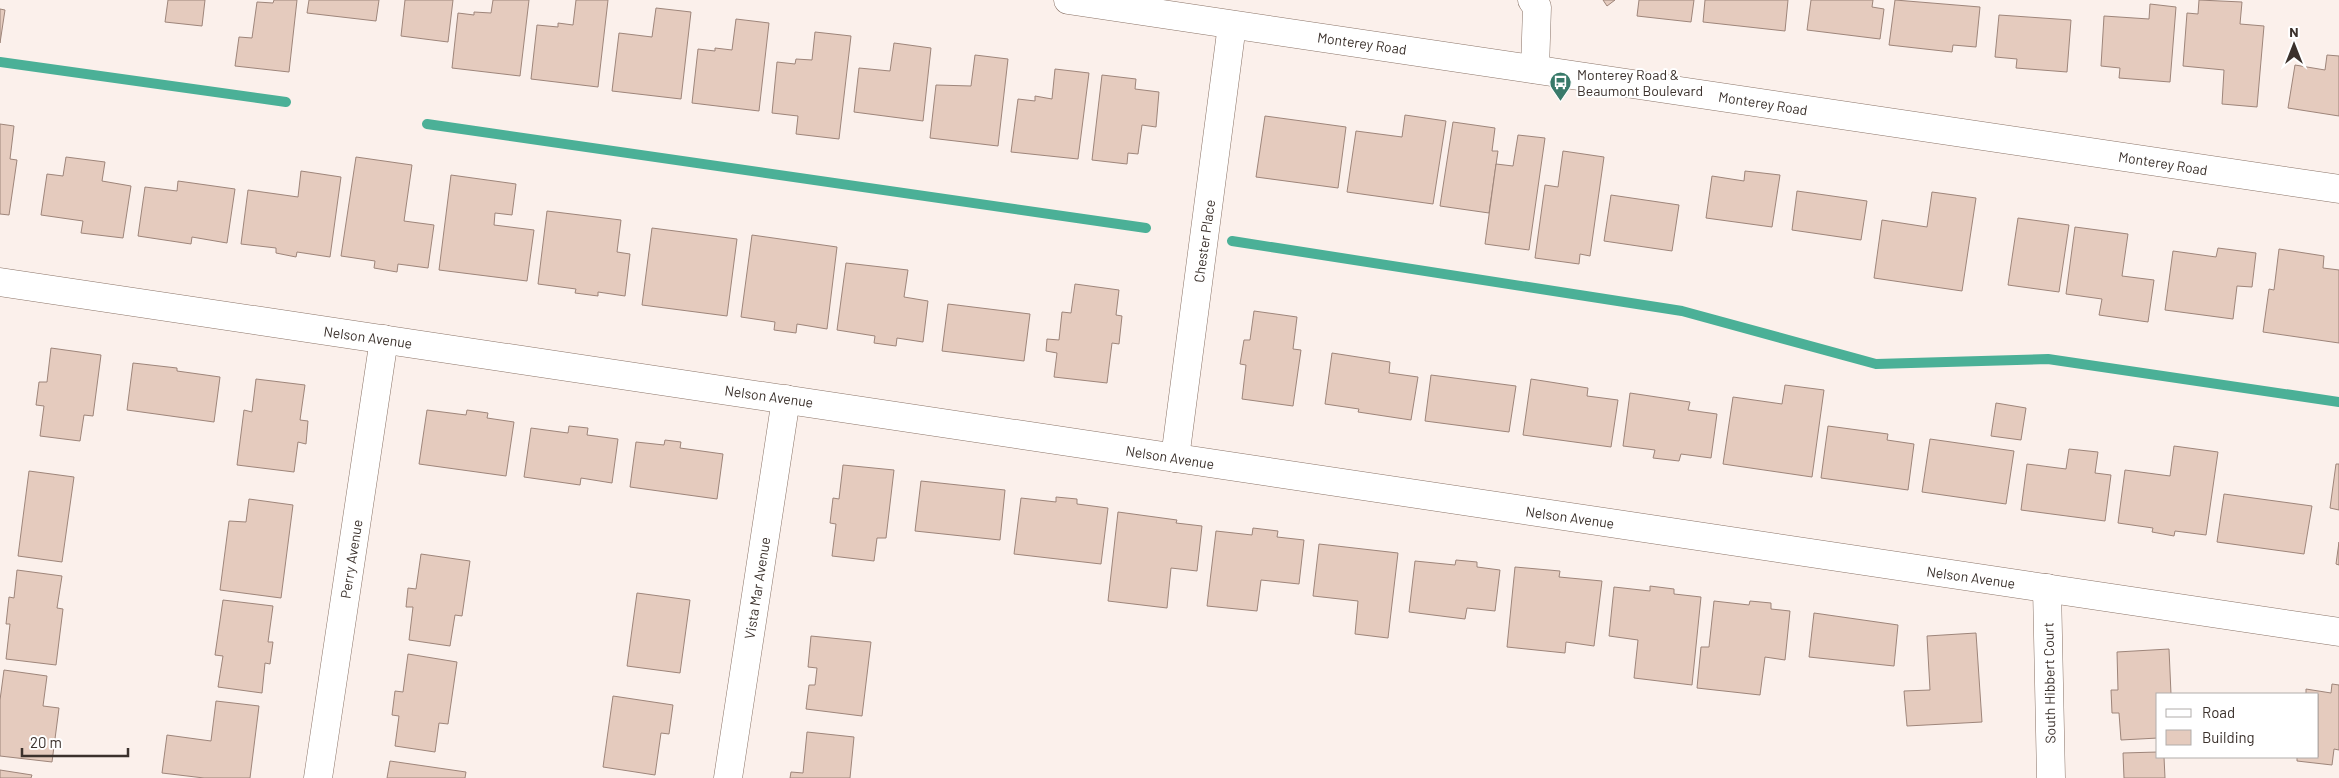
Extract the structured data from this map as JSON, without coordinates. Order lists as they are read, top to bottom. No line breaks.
{"streets":{"street":["Monterey Road","Chester Place","Nelson Avenue","Perry Avenue","Vista Mar Avenue","South Hibbert Court"]},"crossings":[["Monterey Road","Chester Place"],["Chester Place","Nelson Avenue"],["Nelson Avenue","Perry Avenue"],["Nelson Avenue","Vista Mar Avenue"],["Nelson Avenue","South Hibbert Court"]],"places":{"bus stop":["Monterey Road & Beaumont Boulevard"]},"legend":["Road","Building"],"scale_bar":"20 m","north":"top"}
